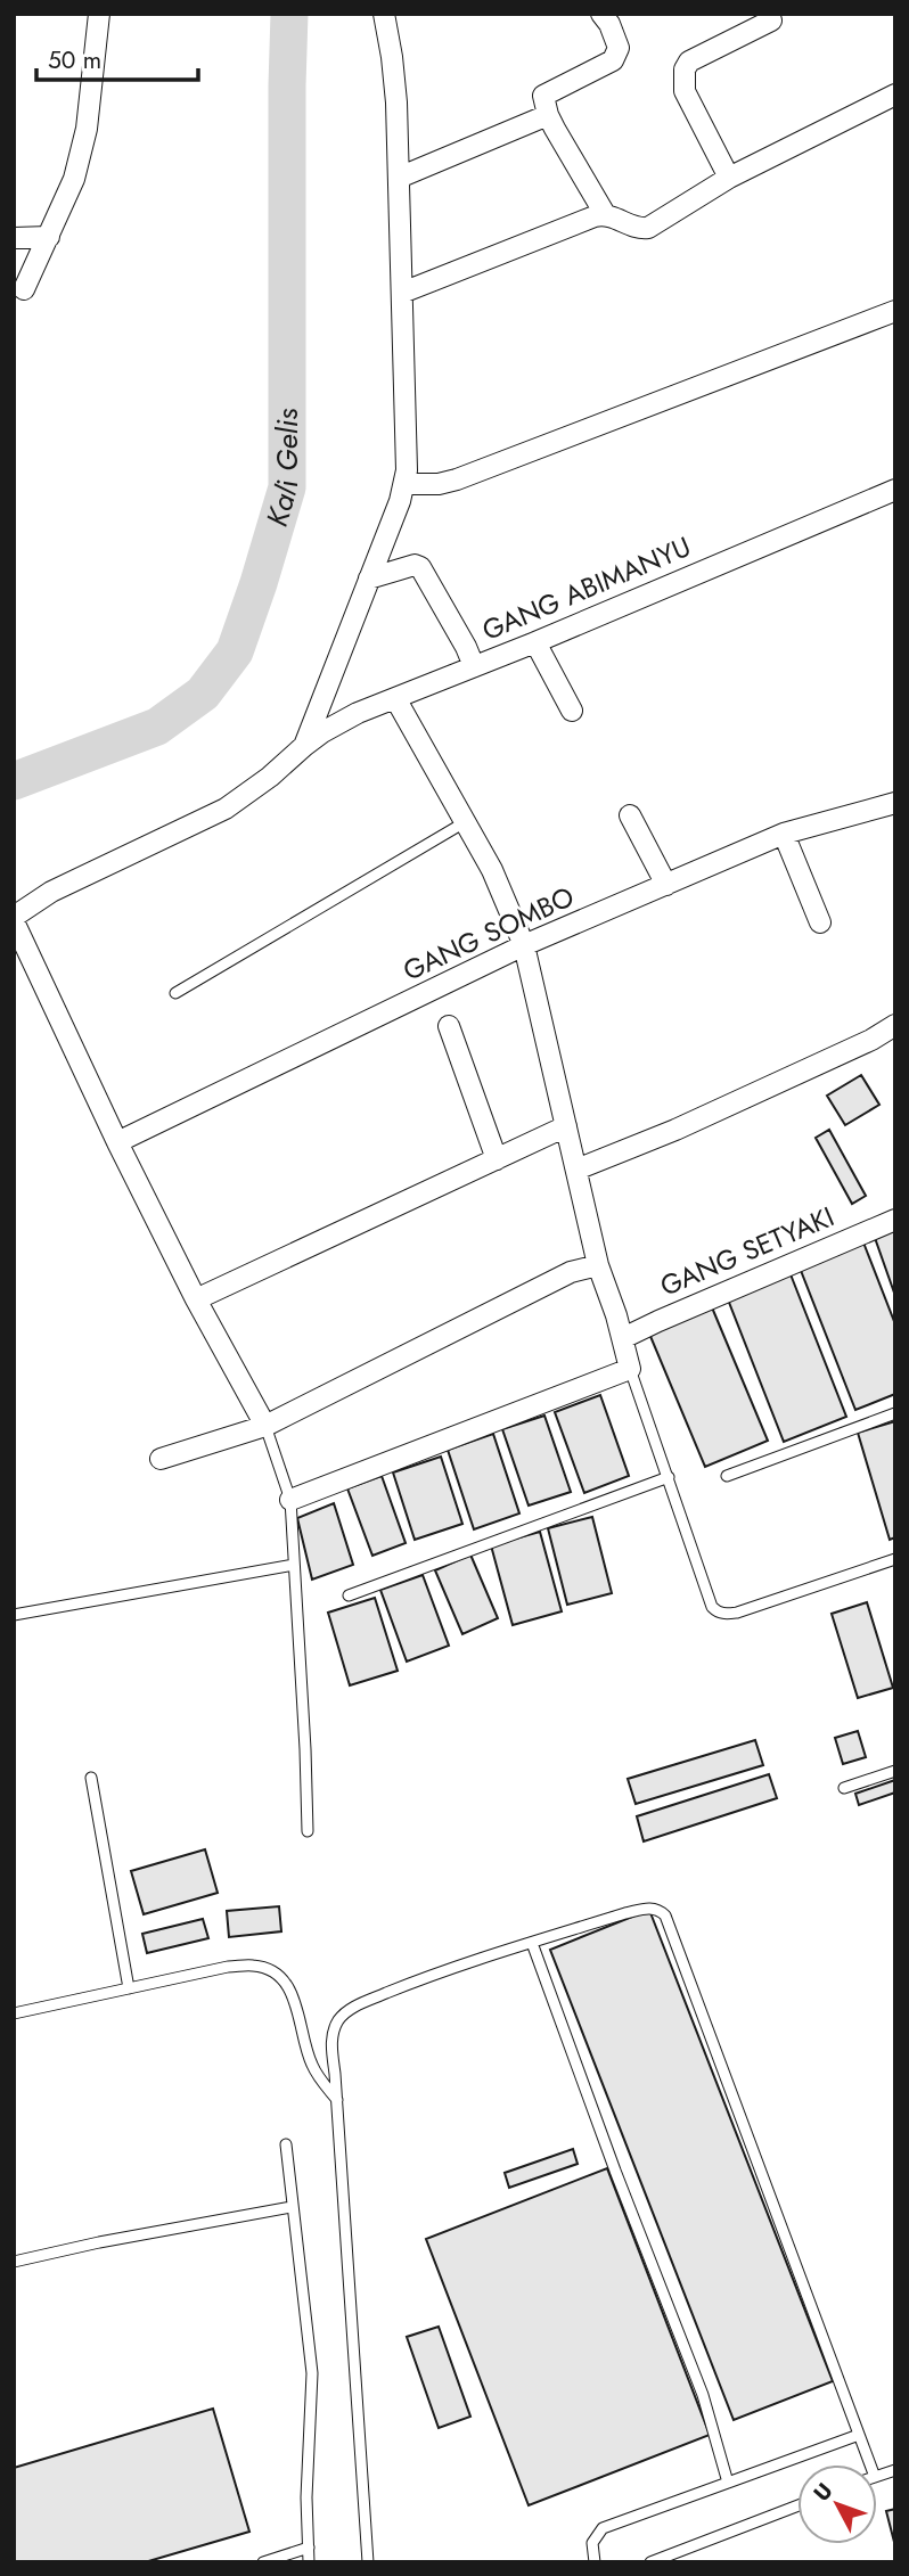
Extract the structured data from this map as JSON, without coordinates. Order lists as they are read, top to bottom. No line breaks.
{"streets":{"street":["GANG ABIMANYU","GANG SOMBO","GANG SETYAKI"]},"water":["Kali Gelis"],"scale_bar":"50 m","north":"top left"}
